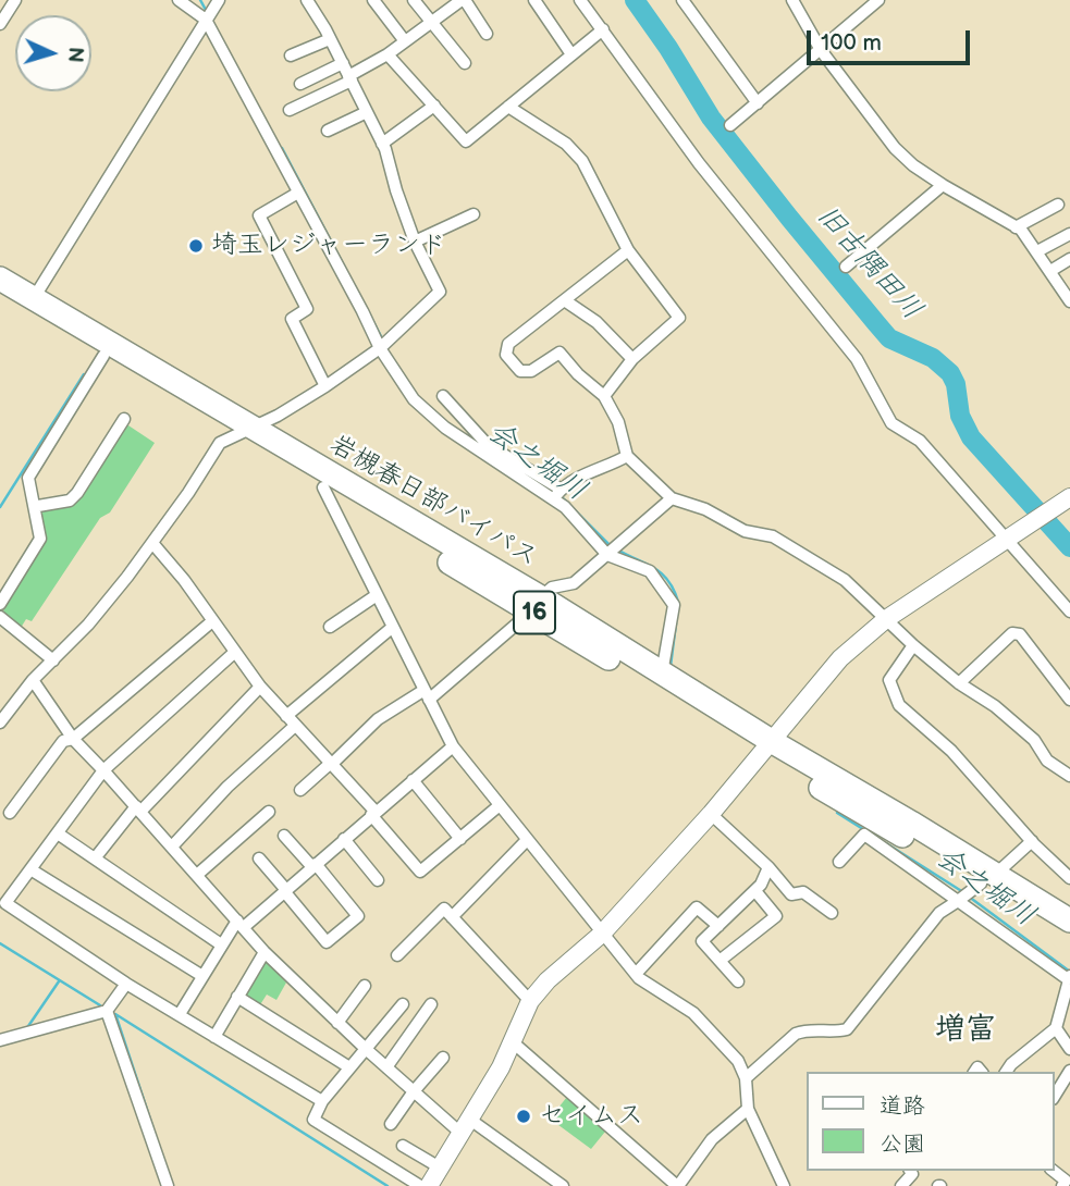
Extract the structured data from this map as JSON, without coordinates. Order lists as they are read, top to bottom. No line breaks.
{"streets":{"highway":["岩槻春日部バイパス","16"]},"districts":["増富"],"water":["旧古隅田川","会之堀川"],"places":["埼玉レジャーランド","セイムス"],"legend":["道路","公園"],"scale_bar":"100 m","north":"right"}
